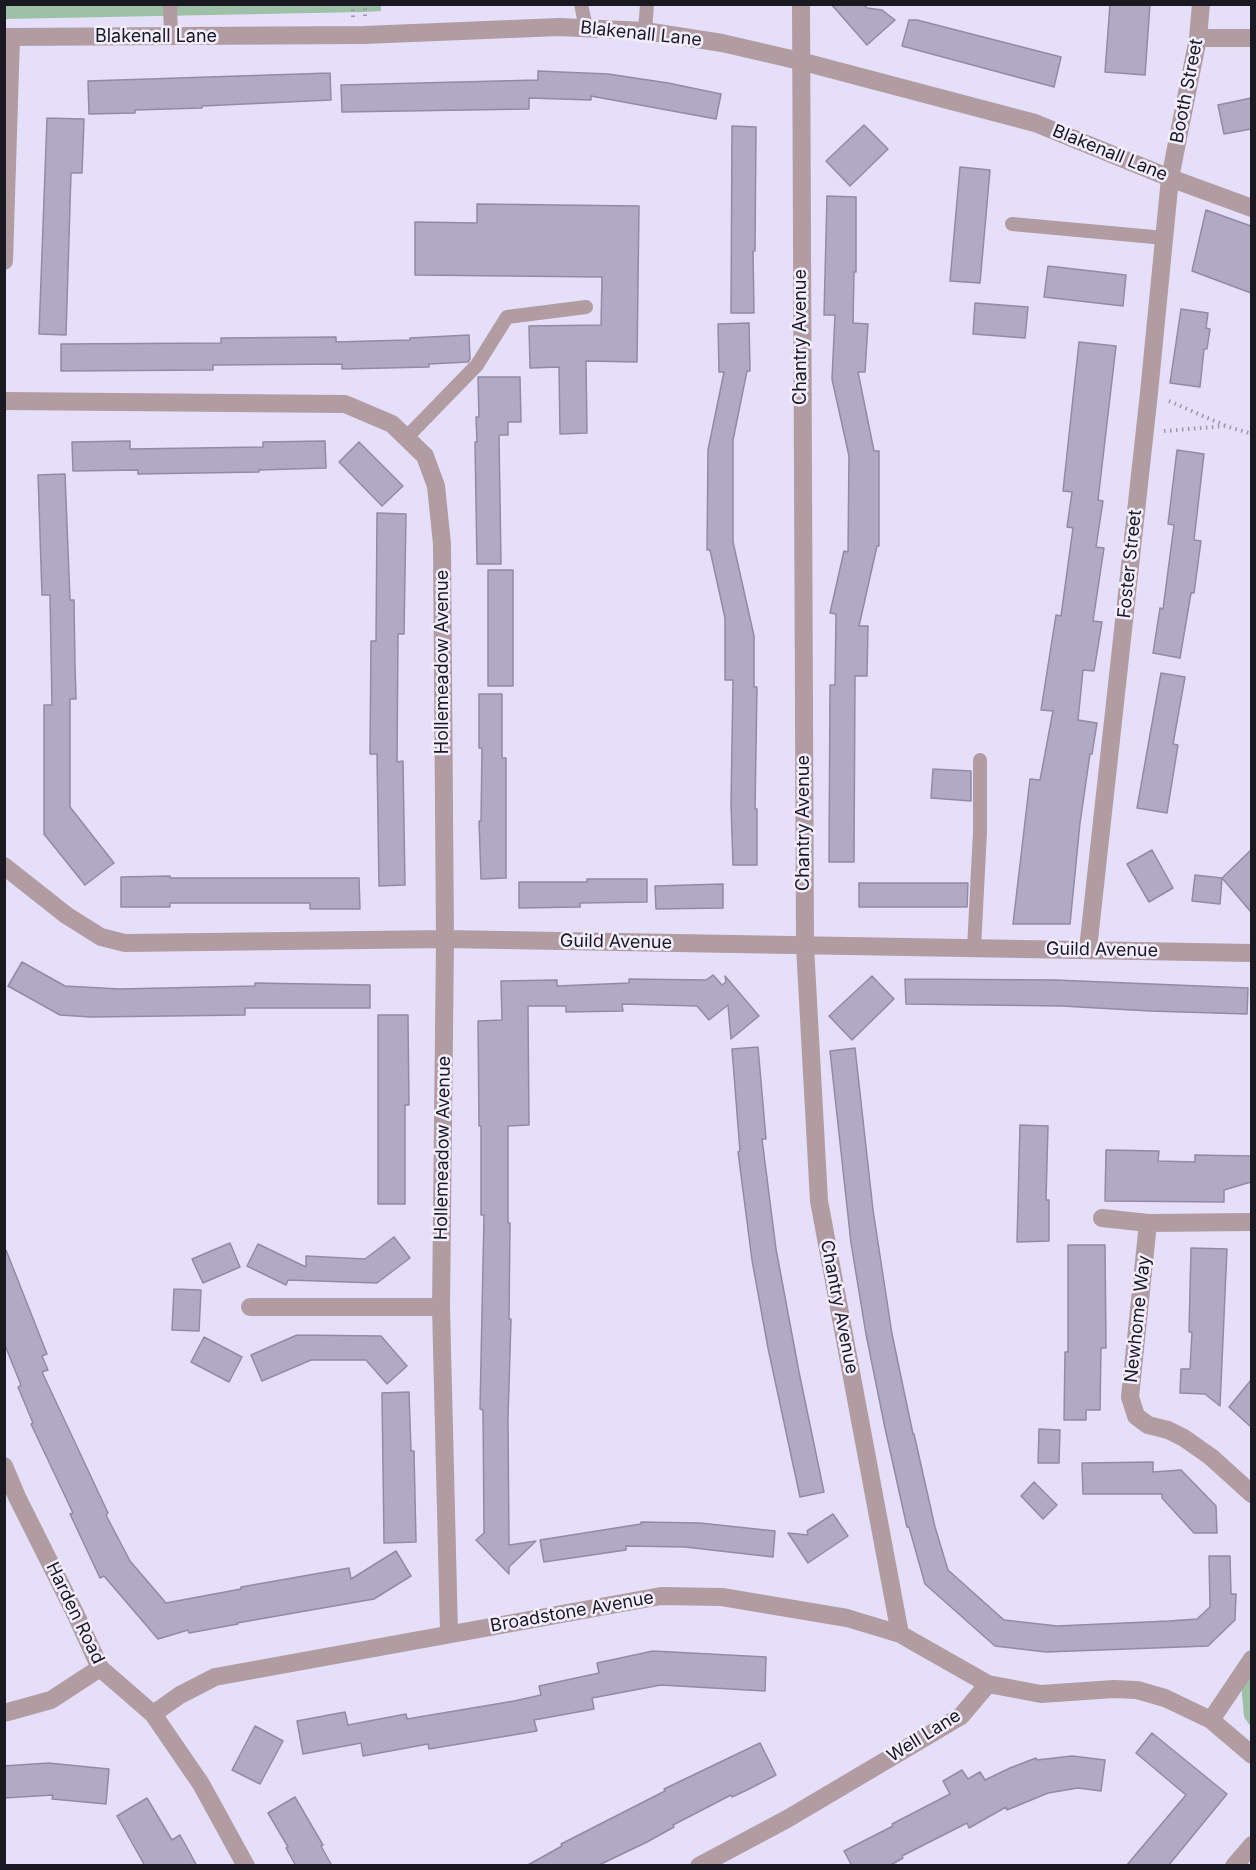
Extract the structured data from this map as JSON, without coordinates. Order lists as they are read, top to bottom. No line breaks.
{"streets":{"street":["Blakenall Lane","Booth Street","Chantry Avenue","Foster Street","Hollemeadow Avenue","Guild Avenue","Newhome Way","Broadstone Avenue","Harden Road","Well Lane"]},"crossings":[["Blakenall Lane","Booth Street"],["Blakenall Lane","Chantry Avenue"],["Blakenall Lane","Foster Street"],["Booth Street","Foster Street"],["Chantry Avenue","Guild Avenue"],["Chantry Avenue","Broadstone Avenue"],["Foster Street","Guild Avenue"],["Hollemeadow Avenue","Guild Avenue"],["Hollemeadow Avenue","Broadstone Avenue"],["Broadstone Avenue","Harden Road"],["Broadstone Avenue","Well Lane"]]}
